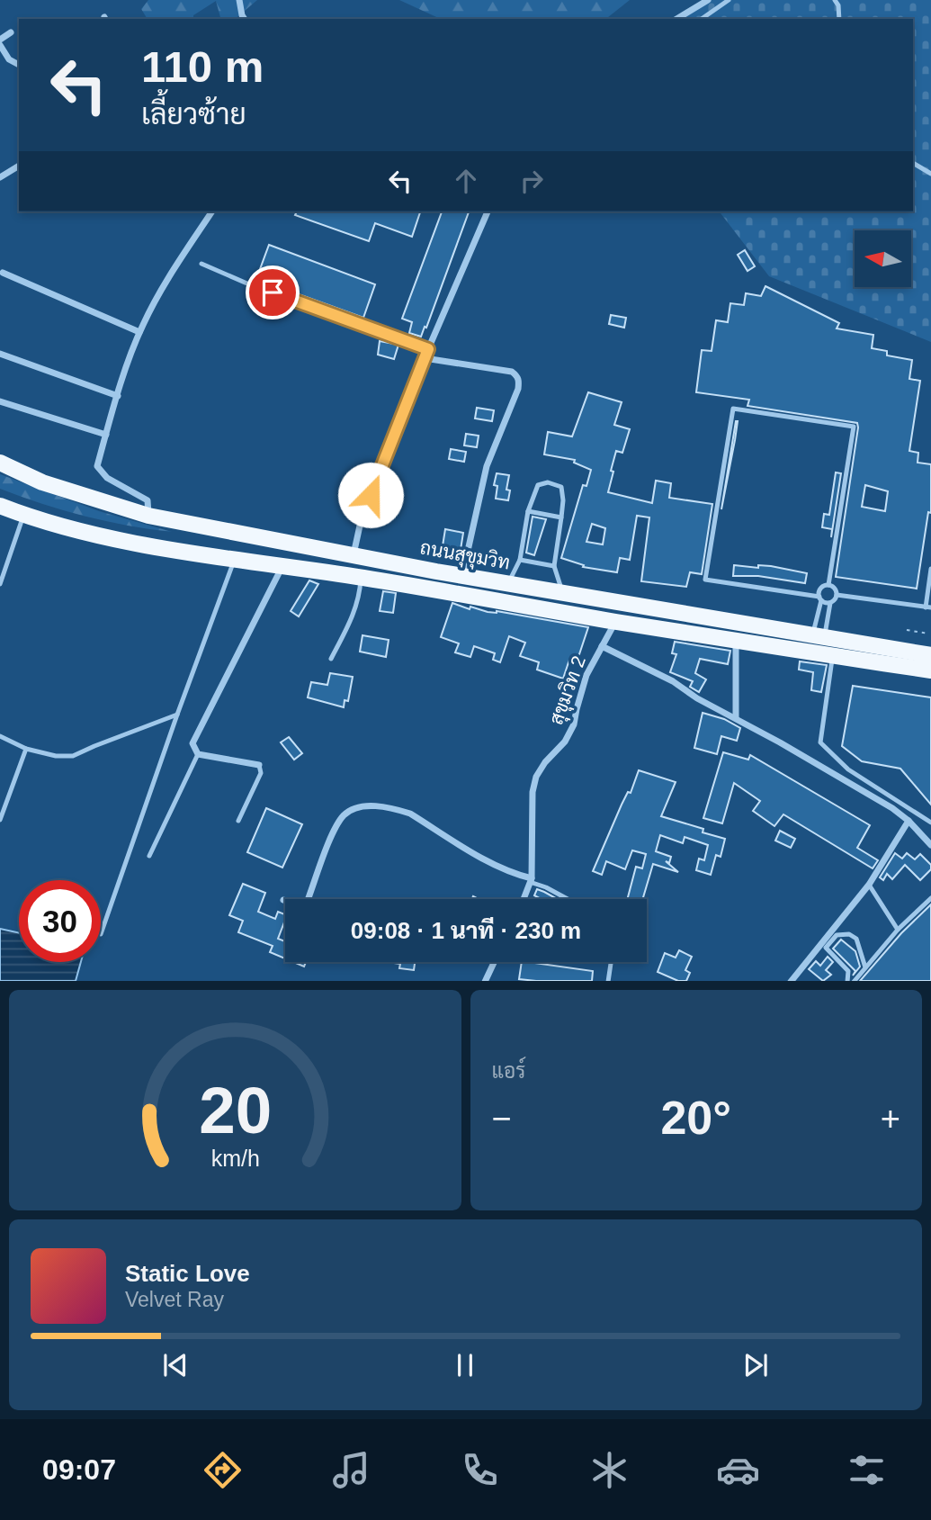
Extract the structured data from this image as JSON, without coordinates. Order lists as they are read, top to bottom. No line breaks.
{"streets":{"highway":["ถนนสุขุมวิท"],"street":["สุขุมวิท 2"]},"crossings":[["ถนนสุขุมวิท","สุขุมวิท 2"]],"north":"left","page":{"turn":["110 m","เลี้ยวซ้าย"],"limit":"30","trip":"09:08 · 1 นาที · 230 m","tile":"แอร์","heat":["−","20°","+"],"song":["Static Love","Velvet Ray"],"tabs":"09:07","gauge":["20","km/h"]}}
